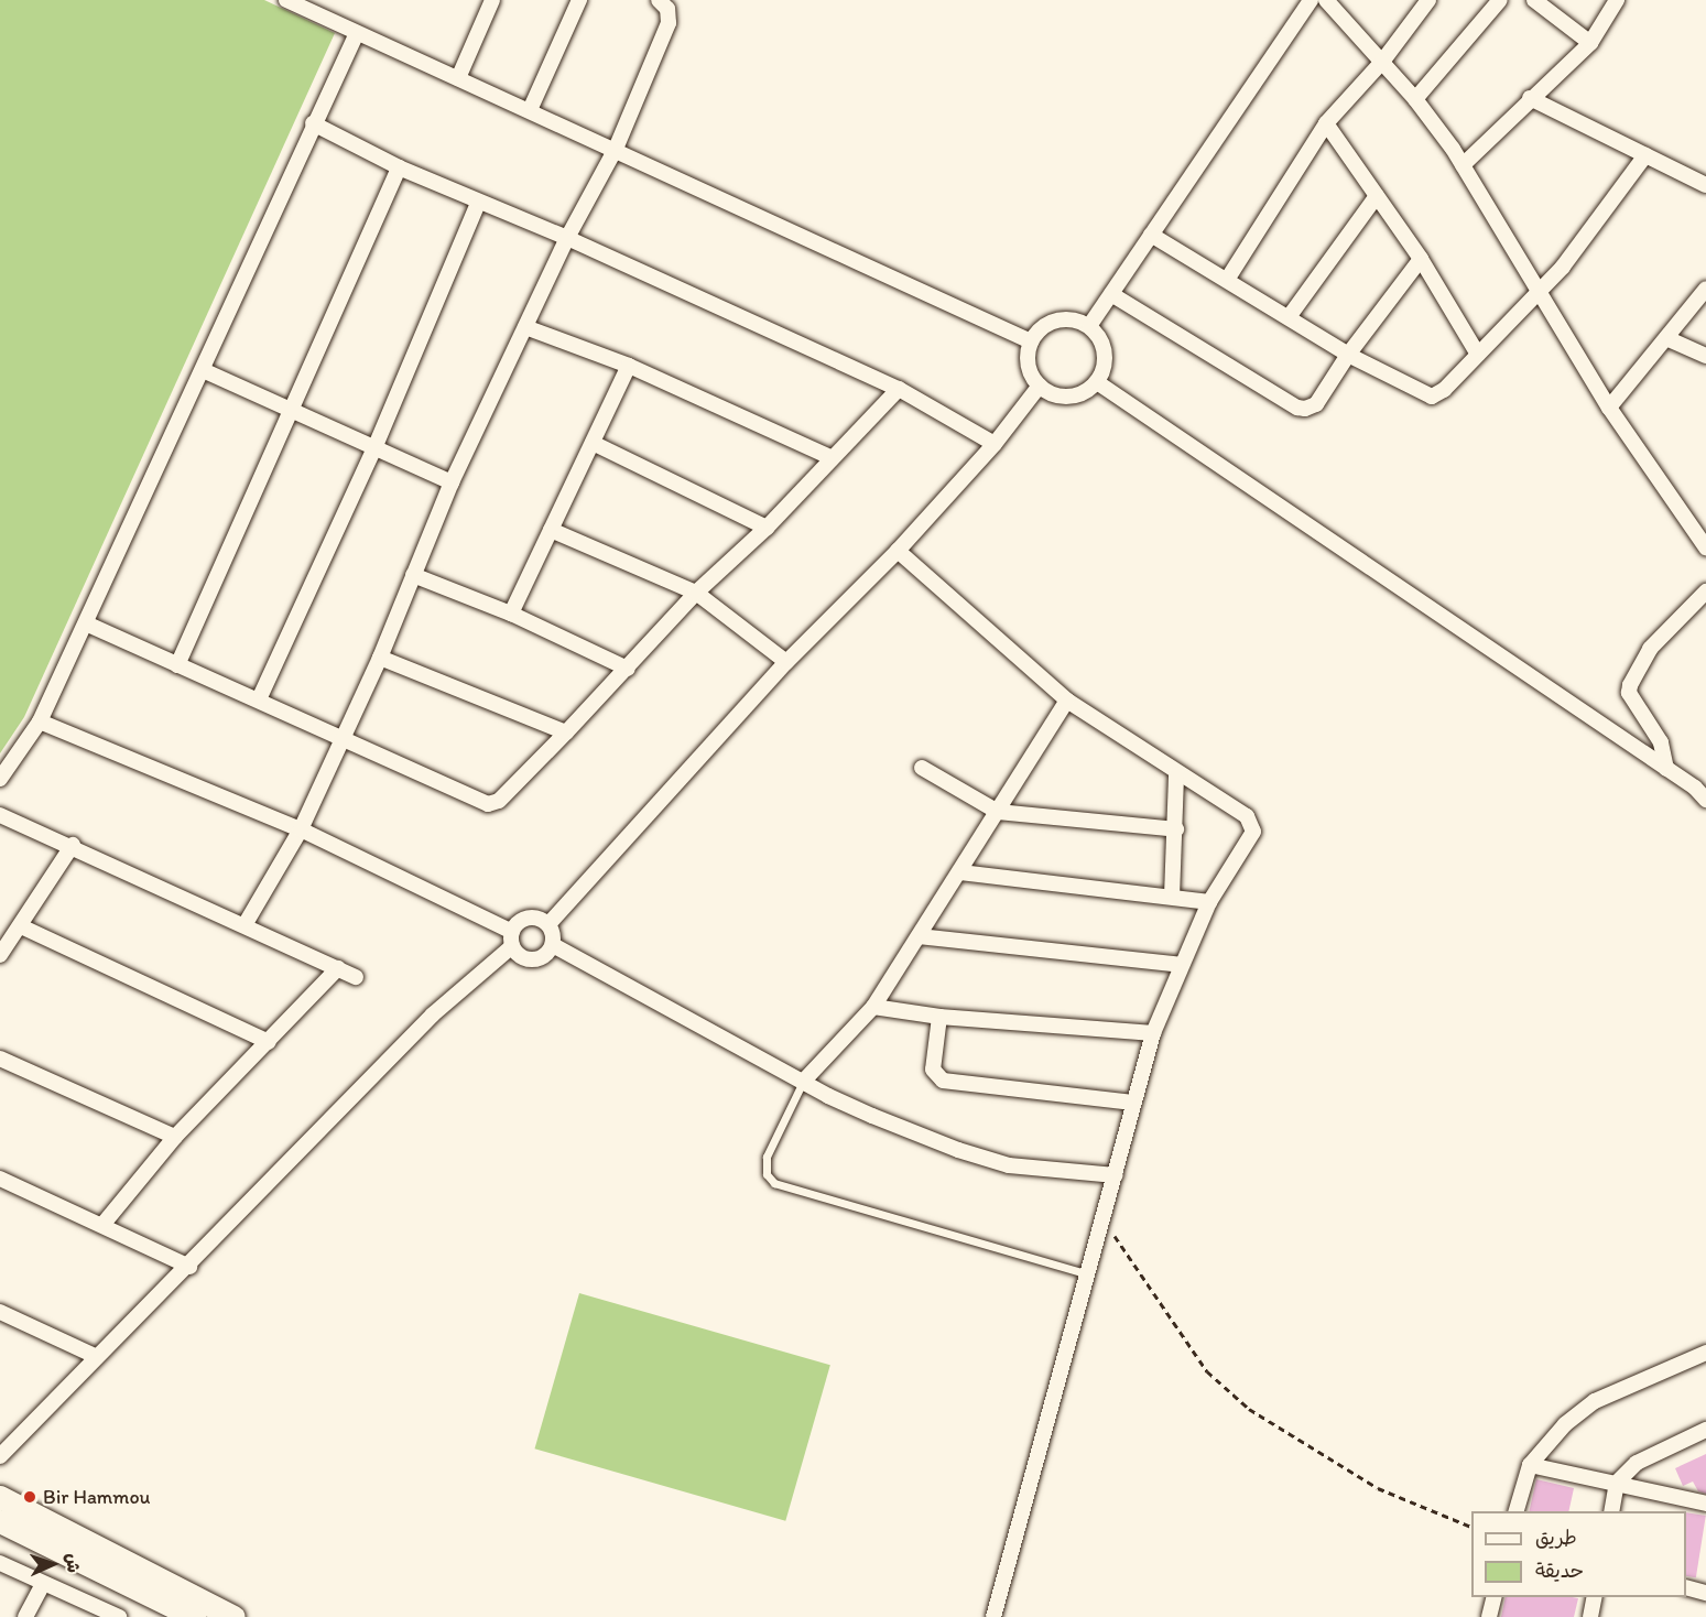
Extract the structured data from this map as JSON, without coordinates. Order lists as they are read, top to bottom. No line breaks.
{"places":["Bir Hammou"],"legend":["طريق","حديقة"],"north":"right"}
